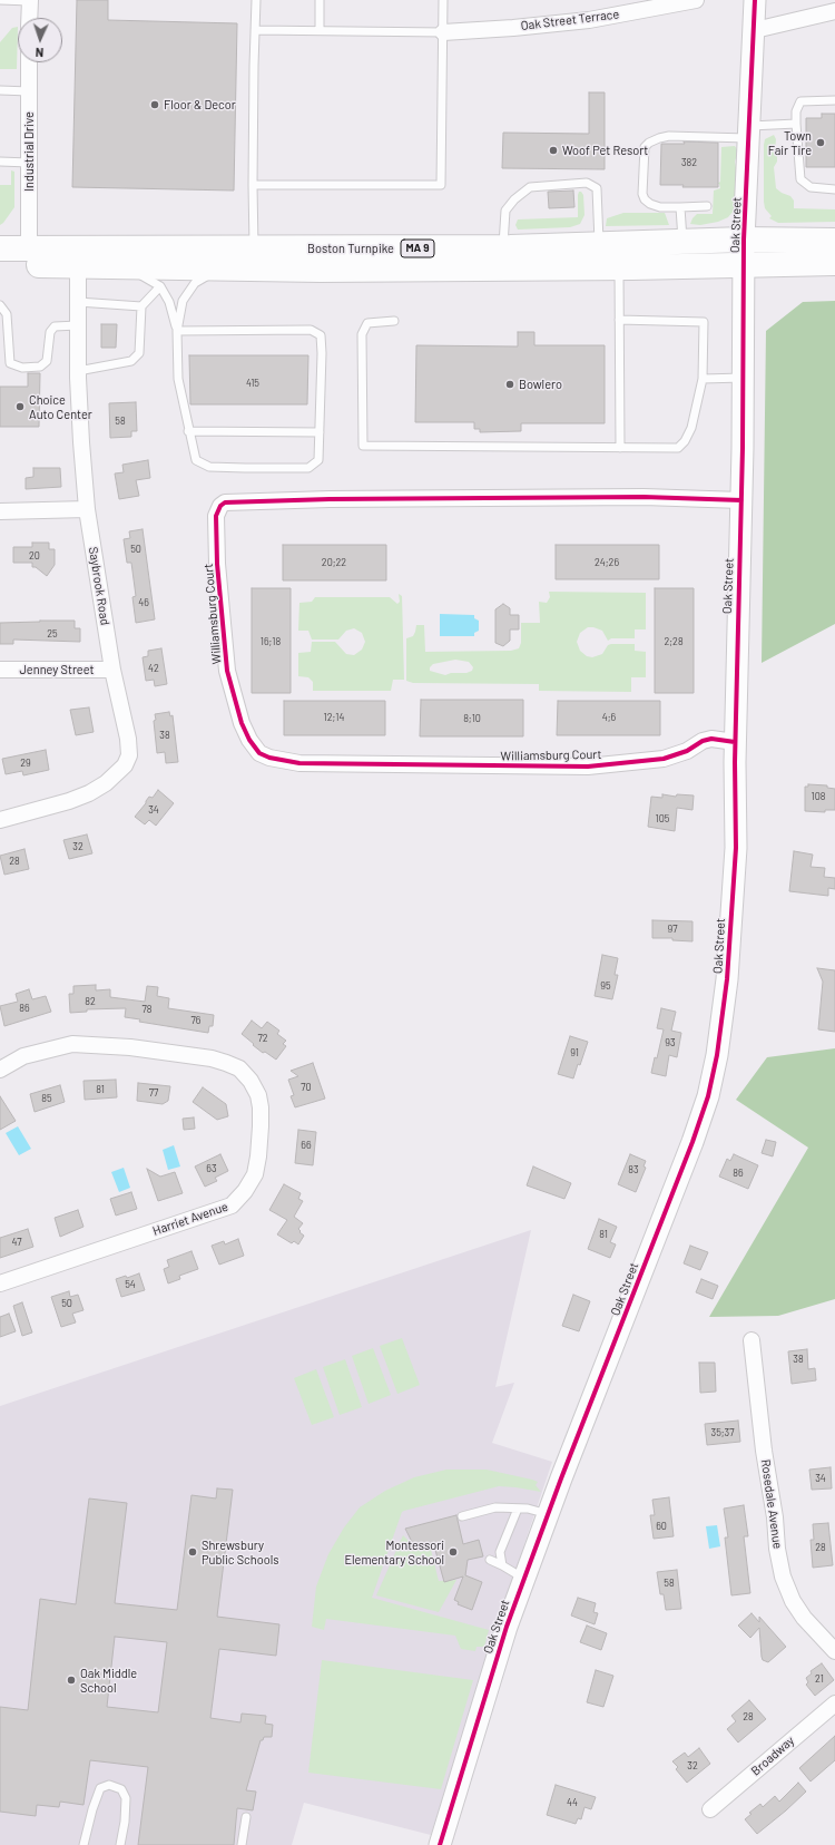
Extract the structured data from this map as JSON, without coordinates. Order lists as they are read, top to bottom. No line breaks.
{"streets":{"highway":["Boston Turnpike","MA 9"],"street":["Oak Street Terrace","Industrial Drive","Oak Street","Saybrook Road","Williamsburg Court","Jenney Street","Harriet Avenue","Rosedale Avenue","Broadway"]},"crossings":[["Industrial Drive","Boston Turnpike"],["Oak Street","Boston Turnpike"],["Oak Street","Williamsburg Court"],["Boston Turnpike","Saybrook Road"],["Saybrook Road","Jenney Street"]],"places":["Floor & Decor","Town Fair Tire","Woof Pet Resort","Bowlero","Choice Auto Center","Shrewsbury Public Schools","Montessori Elementary School","Oak Middle School"],"house_numbers":["382","415","58","50","20","20;22","24;26","46","25","16;18","2;28","42","12;14","4;6","8;10","38","29","108","34","105","32","28","97","95","82","86","78","76","72","93","91","70","81","77","85","66","63","83","86","81","47","54","50","38","35;37","34","60","28","58","21","28","32","44"],"north":"bottom"}
